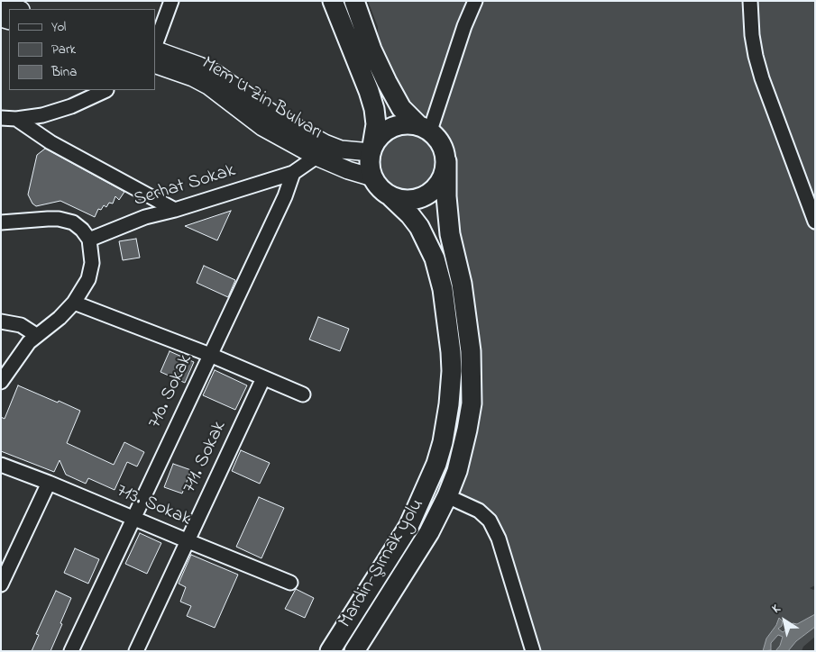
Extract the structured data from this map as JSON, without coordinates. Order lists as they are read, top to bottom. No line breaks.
{"streets":{"highway":["Mardin-Şırnak yolu"],"main road":["Mem U Zin Bulvarı"],"street":["Serhat Sokak","710. Sokak","711. Sokak","713. Sokak"]},"crossings":[["Mem U Zin Bulvarı","Mardin-Şırnak yolu"],["Serhat Sokak","710. Sokak"],["710. Sokak","713. Sokak"],["711. Sokak","713. Sokak"]],"legend":["Yol","Park","Bina"],"north":"top left"}
